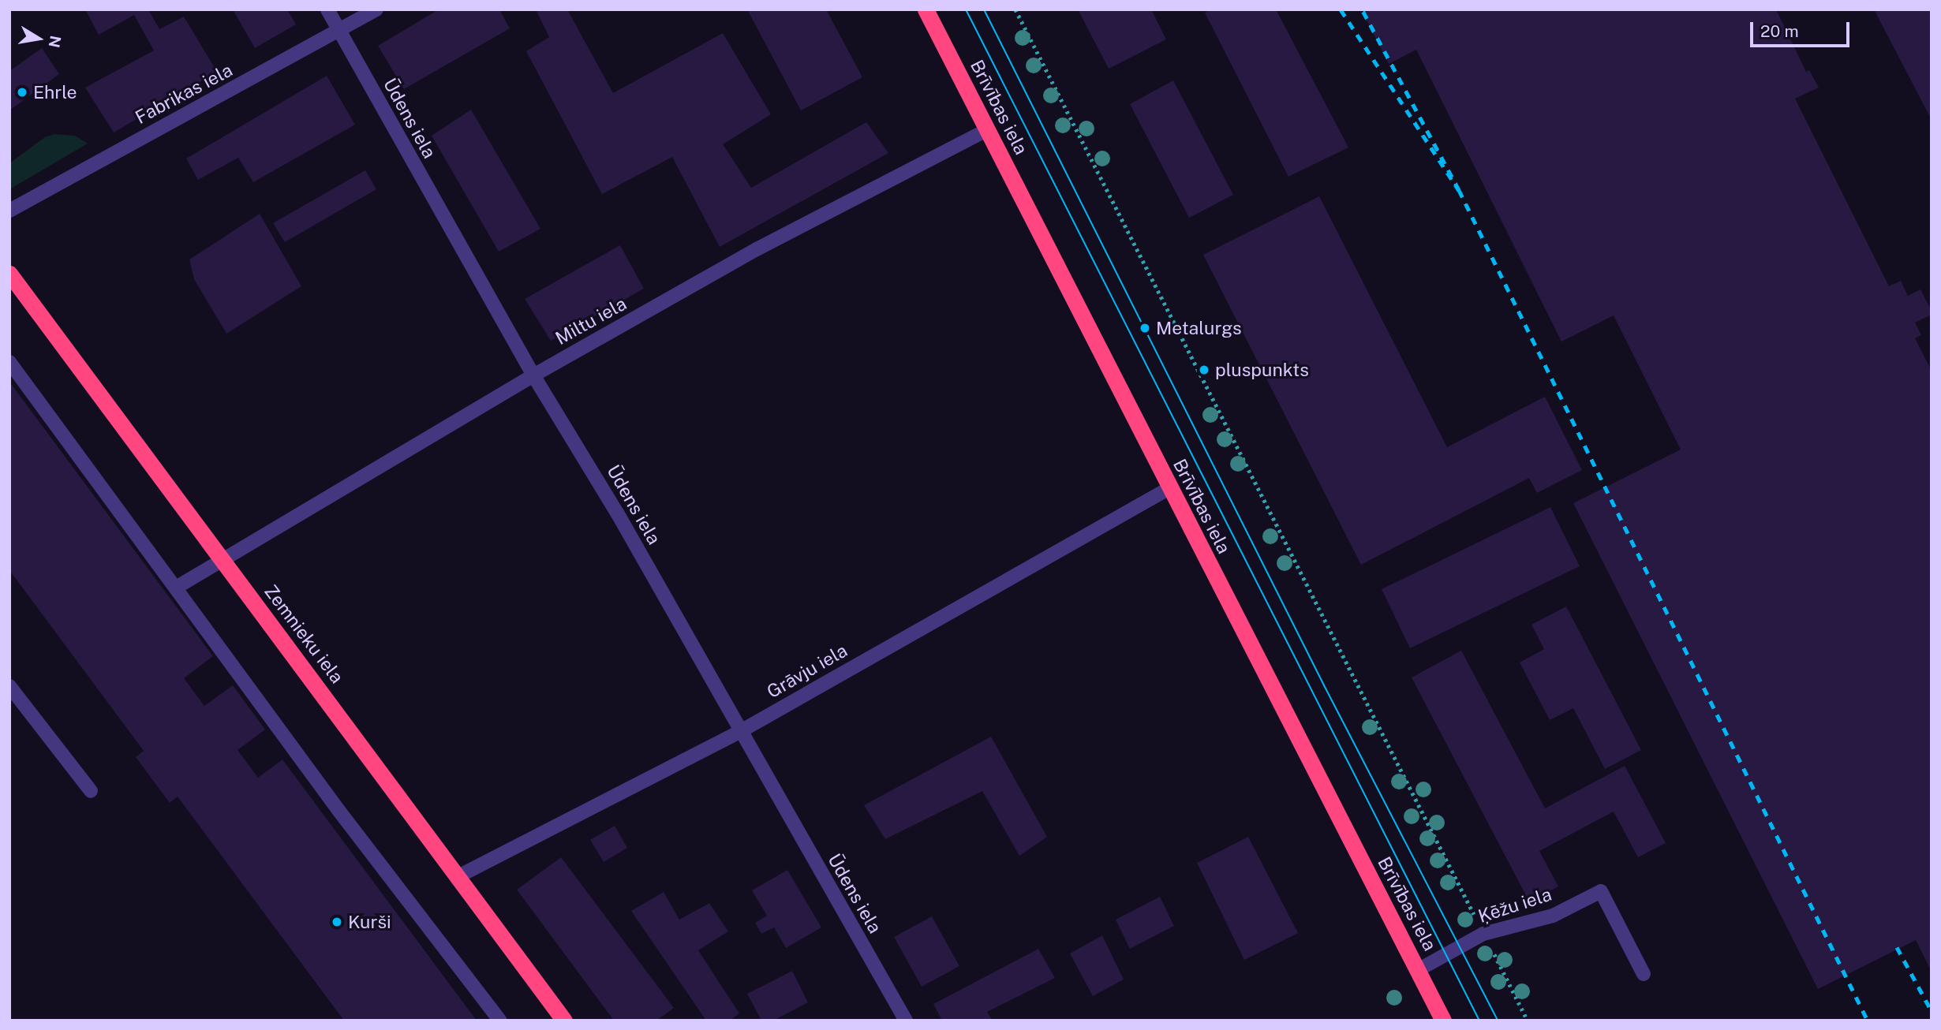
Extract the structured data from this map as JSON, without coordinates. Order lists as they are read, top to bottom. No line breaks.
{"streets":{"highway":["Brīvības iela","Zemnieku iela"],"street":["Fabrikas iela","Ūdens iela","Miltu iela","Grāvju iela","Ķēžu iela"]},"crossings":[["Fabrikas iela","Ūdens iela"],["Brīvības iela","Miltu iela"],["Brīvības iela","Grāvju iela"],["Brīvības iela","Ķēžu iela"],["Ūdens iela","Miltu iela"],["Ūdens iela","Grāvju iela"],["Miltu iela","Zemnieku iela"],["Zemnieku iela","Grāvju iela"]],"places":["Ehrle","Metalurgs","pluspunkts","Kurši"],"scale_bar":"20 m","north":"right"}
